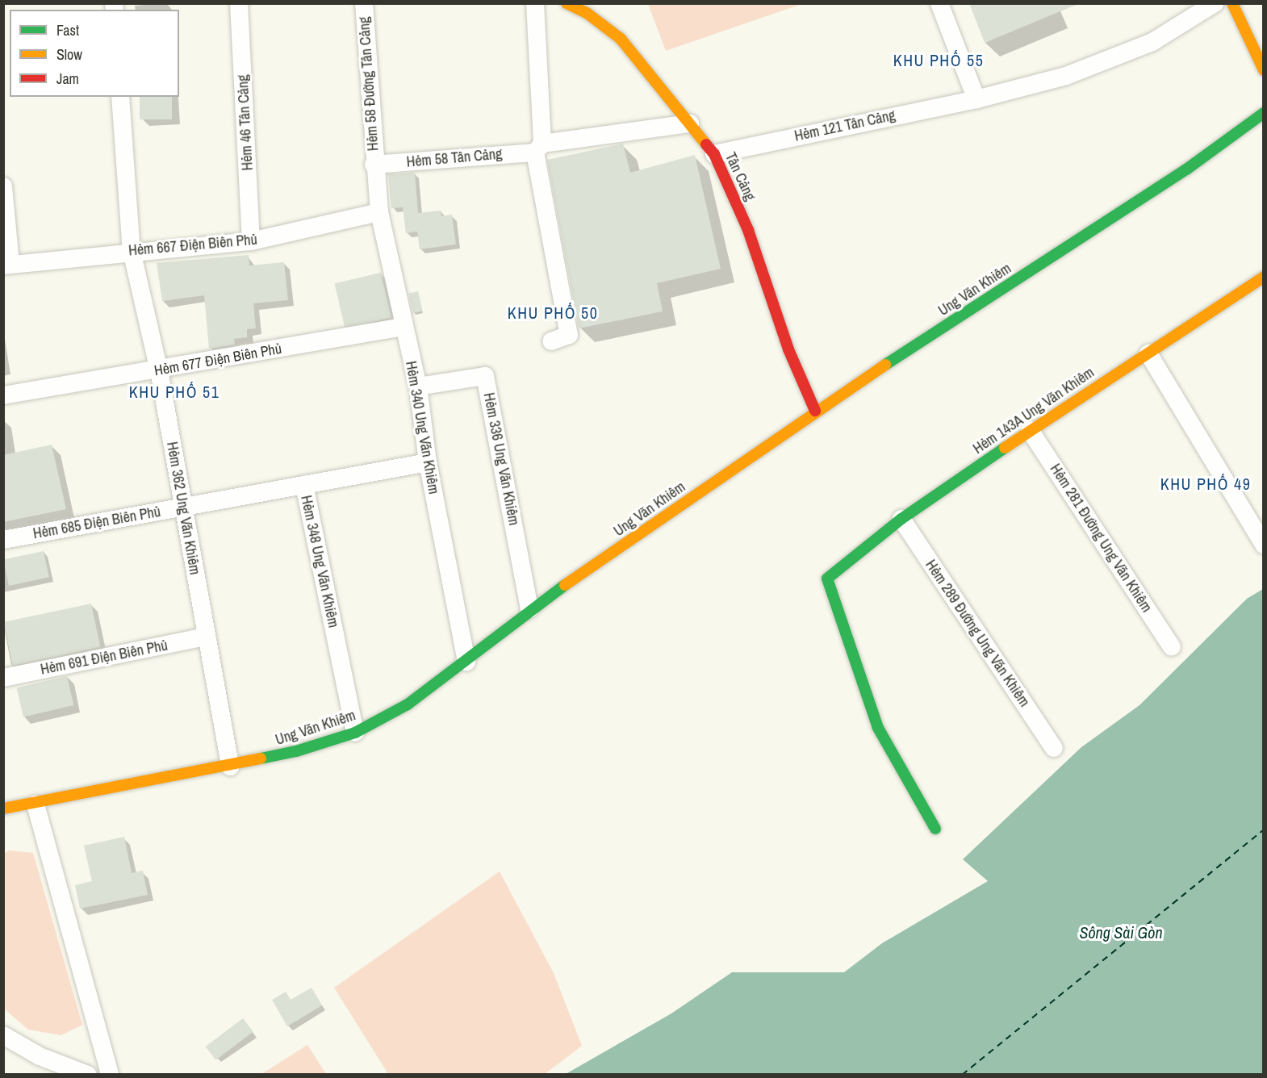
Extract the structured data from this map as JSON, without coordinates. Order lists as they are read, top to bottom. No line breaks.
{"streets":{"main road":["Tân Cảng","Ung Văn Khiêm","Hẻm 143A Ung Văn Khiêm"],"street":["Hẻm 58 Đường Tân Cảng","Hẻm 46 Tân Cảng","Hẻm 121 Tân Cảng","Hẻm 58 Tân Cảng","Hẻm 667 Điện Biên Phủ","Hẻm 677 Điện Biên Phủ","Hẻm 340 Ung Văn Khiêm","Hẻm 336 Ung Văn Khiêm","Hẻm 362 Ung Văn Khiêm","Hẻm 685 Điện Biên Phủ","Hẻm 281 Đường Ung Văn Khiêm","Hẻm 348 Ung Văn Khiêm","Hẻm 289 Đường Ung Văn Khiêm","Hẻm 691 Điện Biên Phủ"]},"crossings":[["Hẻm 58 Đường Tân Cảng","Hẻm 58 Tân Cảng"],["Hẻm 58 Đường Tân Cảng","Hẻm 340 Ung Văn Khiêm"],["Hẻm 46 Tân Cảng","Hẻm 667 Điện Biên Phủ"],["Hẻm 121 Tân Cảng","Tân Cảng"],["Hẻm 58 Tân Cảng","Hẻm 340 Ung Văn Khiêm"],["Tân Cảng","Ung Văn Khiêm"],["Hẻm 667 Điện Biên Phủ","Hẻm 340 Ung Văn Khiêm"],["Hẻm 667 Điện Biên Phủ","Hẻm 362 Ung Văn Khiêm"],["Ung Văn Khiêm","Hẻm 340 Ung Văn Khiêm"],["Ung Văn Khiêm","Hẻm 336 Ung Văn Khiêm"],["Ung Văn Khiêm","Hẻm 362 Ung Văn Khiêm"],["Ung Văn Khiêm","Hẻm 348 Ung Văn Khiêm"],["Hẻm 677 Điện Biên Phủ","Hẻm 340 Ung Văn Khiêm"],["Hẻm 677 Điện Biên Phủ","Hẻm 362 Ung Văn Khiêm"],["Hẻm 143A Ung Văn Khiêm","Hẻm 281 Đường Ung Văn Khiêm"],["Hẻm 143A Ung Văn Khiêm","Hẻm 289 Đường Ung Văn Khiêm"],["Hẻm 340 Ung Văn Khiêm","Hẻm 336 Ung Văn Khiêm"],["Hẻm 340 Ung Văn Khiêm","Hẻm 348 Ung Văn Khiêm"],["Hẻm 362 Ung Văn Khiêm","Hẻm 685 Điện Biên Phủ"],["Hẻm 362 Ung Văn Khiêm","Hẻm 691 Điện Biên Phủ"],["Hẻm 685 Điện Biên Phủ","Hẻm 348 Ung Văn Khiêm"]],"districts":["KHU PHỐ 55","KHU PHỐ 50","KHU PHỐ 51","KHU PHỐ 49"],"water":["Sông Sài Gòn"],"legend":["Fast","Slow","Jam"]}
